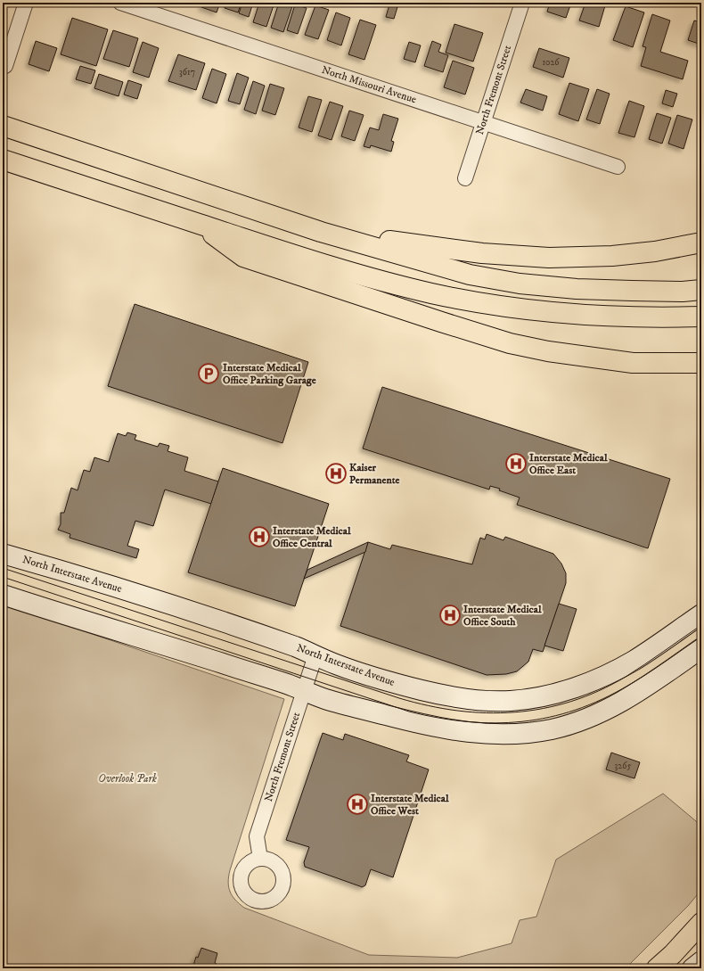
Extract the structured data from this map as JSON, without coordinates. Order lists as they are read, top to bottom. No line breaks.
{"streets":{"street":["North Missouri Avenue","North Fremont Street","North Interstate Avenue"]},"crossings":[["North Missouri Avenue","North Fremont Street"],["North Fremont Street","North Interstate Avenue"]],"parks":["Overlook Park"],"places":{"parking":["Interstate Medical Office Parking Garage"],"hospital":["Interstate Medical Office East","Kaiser Permanente","Interstate Medical Office Central","Interstate Medical Office South","Interstate Medical Office West"]},"house_numbers":["1026","3617","3265"]}
